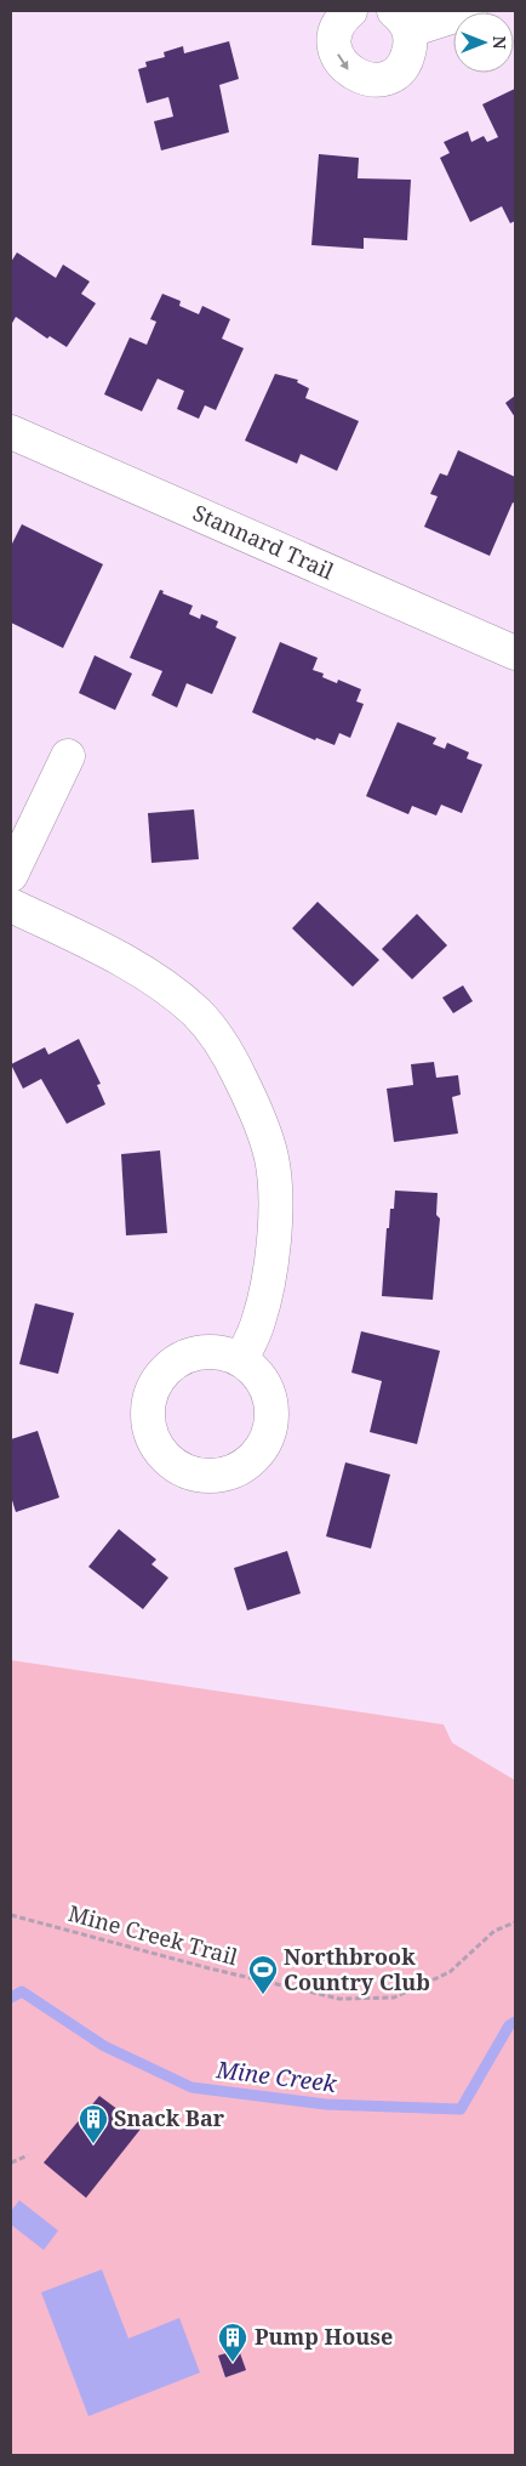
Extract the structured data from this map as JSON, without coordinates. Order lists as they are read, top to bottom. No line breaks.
{"streets":{"street":["Stannard Trail"],"path":["Mine Creek Trail"]},"water":["Mine Creek"],"places":{"sports":["Northbrook Country Club"],"building":["Snack Bar","Pump House"]},"north":"right"}
